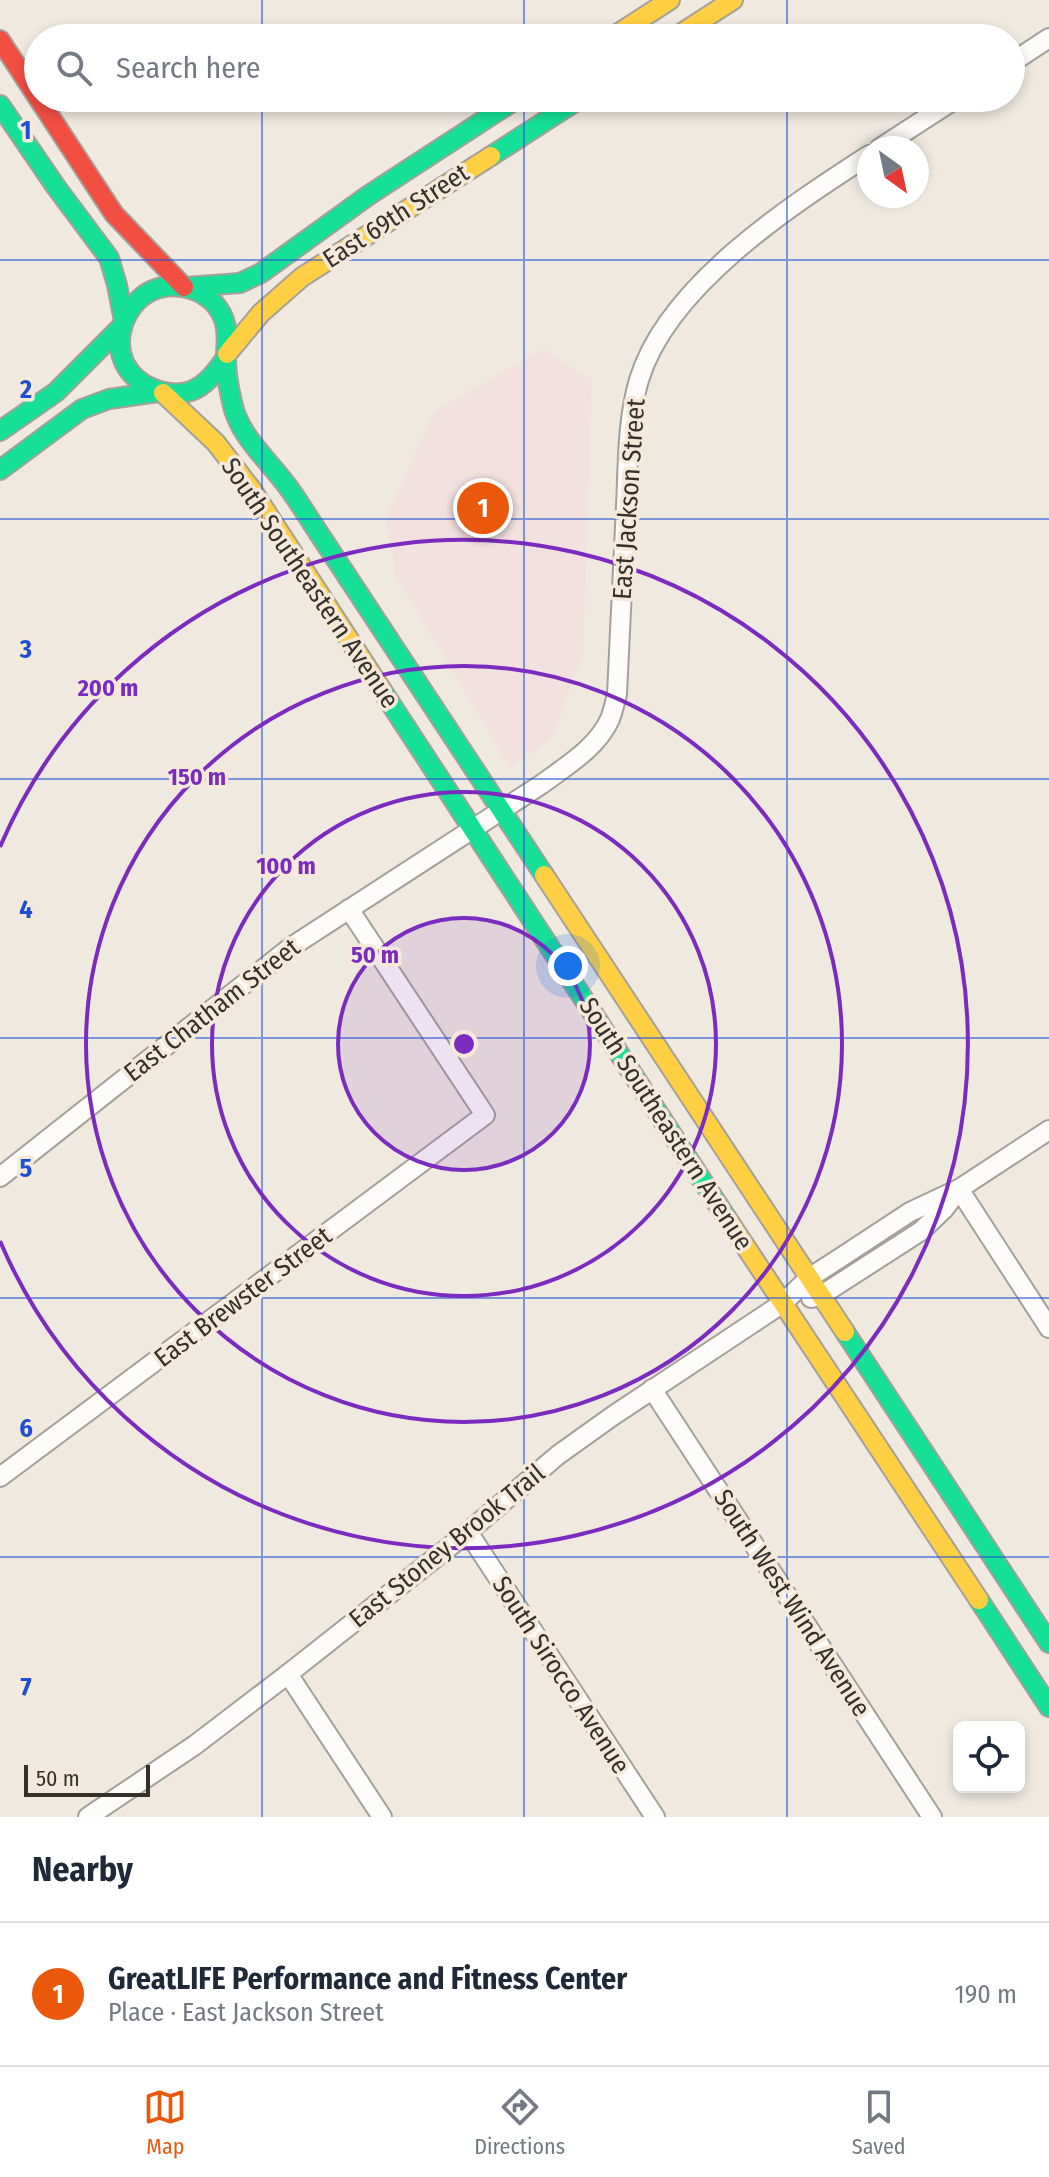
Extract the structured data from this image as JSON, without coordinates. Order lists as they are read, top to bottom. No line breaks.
{"streets":{"main road":["East 69th Street","South Southeastern Avenue"],"street":["East Jackson Street","East Chatham Street","East Brewster Street","East Stoney Brook Trail","South West Wind Avenue","South Sirocco Avenue"]},"crossings":[["East 69th Street","South Southeastern Avenue"],["East Jackson Street","South Southeastern Avenue"],["East Jackson Street","East Chatham Street"],["South Southeastern Avenue","East Chatham Street"],["South Southeastern Avenue","East Stoney Brook Trail"],["East Chatham Street","East Brewster Street"],["East Stoney Brook Trail","South West Wind Avenue"],["East Stoney Brook Trail","South Sirocco Avenue"]],"scale_bar":"50 m","north":"bottom right","page":{"search":"Search here","pins":"1","scale":"50 m","heading":"Nearby","list":[{"mark":"1","name":"GreatLIFE Performance and Fitness Center","note":"Place · East Jackson Street","value":"190 m"}],"nav":["Map","Directions","Saved"]},"grid":{"rows":["1","2","3","4","5","6","7"]},"rings":["200 m","150 m","100 m","50 m"]}
